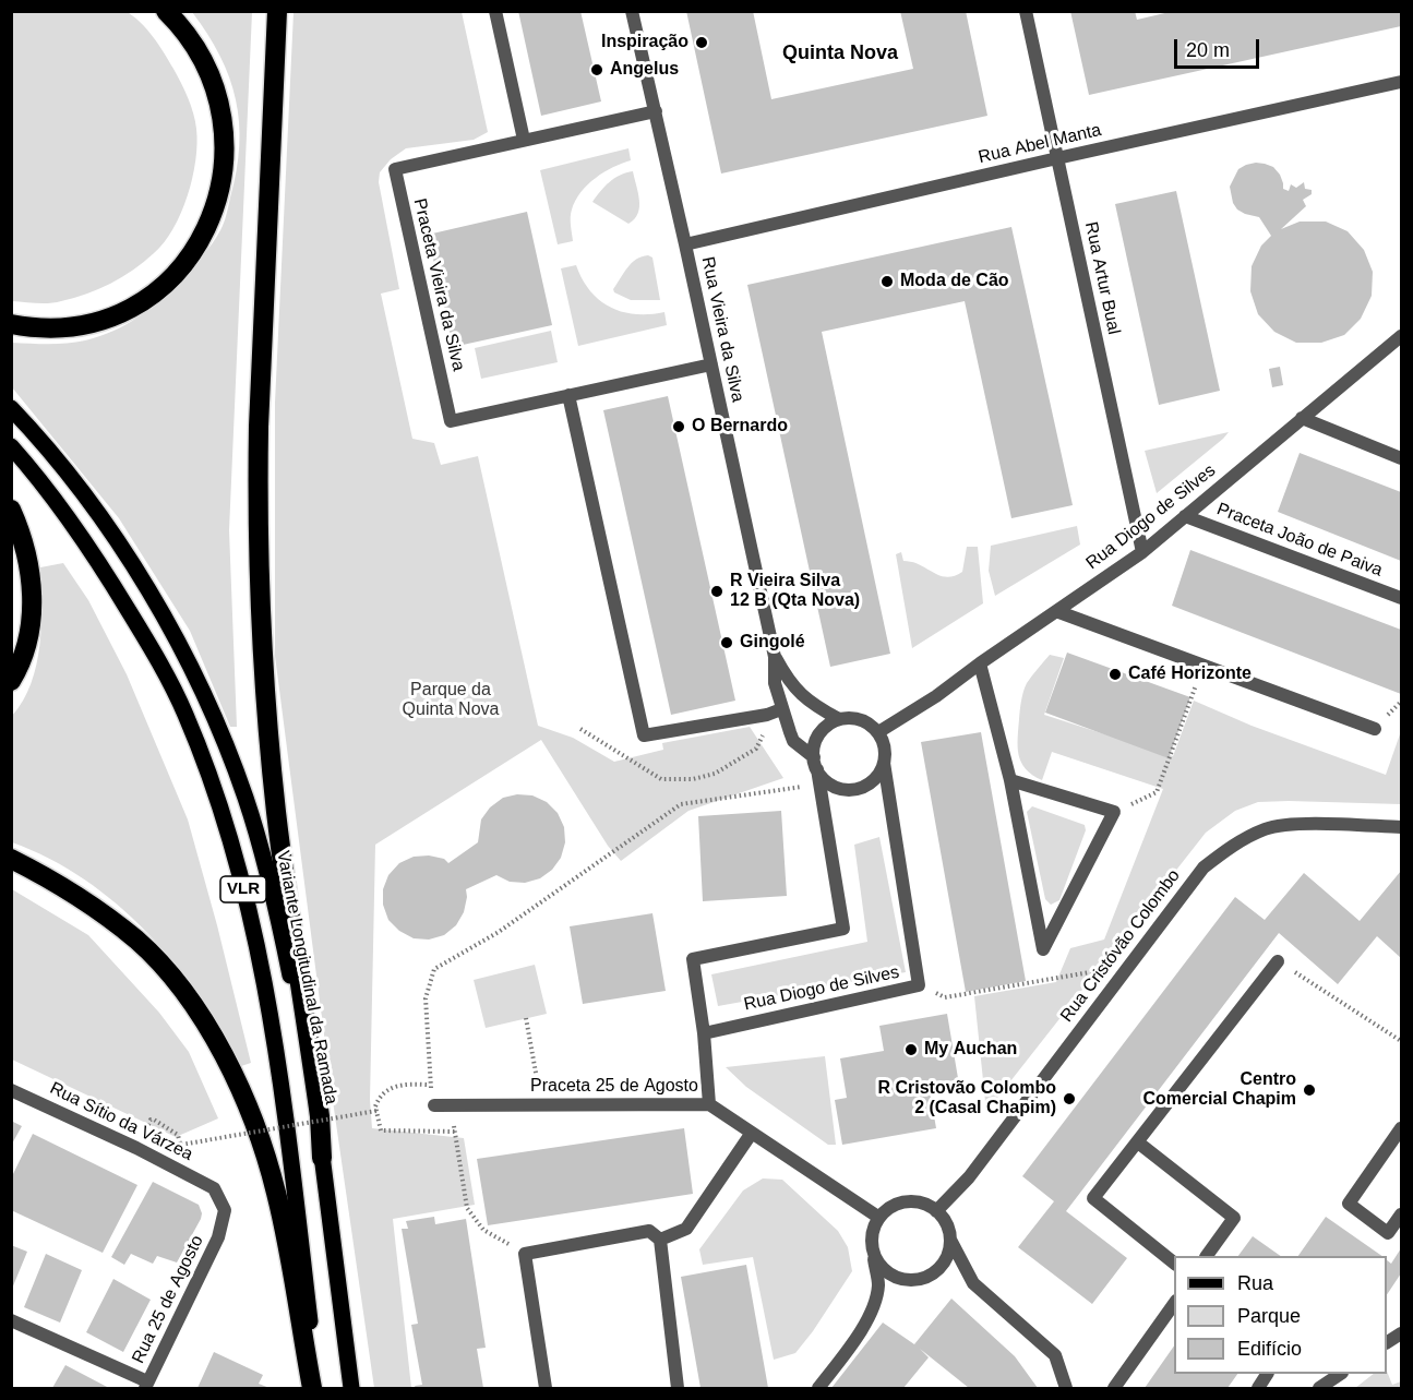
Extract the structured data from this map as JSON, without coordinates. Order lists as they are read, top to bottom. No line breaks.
{"streets":{"main road":["VLR","Variante Longitudinal da Ramada"],"street":["Rua Abel Manta","Rua Artur Bual","Praceta Vieira da Silva","Rua Vieira da Silva","Rua Diogo de Silves","Praceta João de Paiva","Rua Cristóvão Colombo","Praceta 25 de Agosto","Rua Sítio da Várzea","Rua 25 de Agosto"]},"crossings":[["Rua Abel Manta","Rua Artur Bual"],["Rua Abel Manta","Rua Vieira da Silva"],["Rua Artur Bual","Rua Diogo de Silves"],["Praceta Vieira da Silva","Rua Vieira da Silva"],["Rua Vieira da Silva","Rua Diogo de Silves"],["Rua Diogo de Silves","Praceta João de Paiva"],["Rua Cristóvão Colombo","Praceta 25 de Agosto"],["Rua Sítio da Várzea","Rua 25 de Agosto"]],"districts":["Quinta Nova"],"parks":["Parque da Quinta Nova"],"places":["Inspiração","Angelus","Moda de Cão","O Bernardo","R Vieira Silva 12 B (Qta Nova)","Gingolé","Café Horizonte","My Auchan","Centro Comercial Chapim","R Cristovão Colombo 2 (Casal Chapim)"],"legend":["Rua","Parque","Edifício"],"scale_bar":"20 m"}
